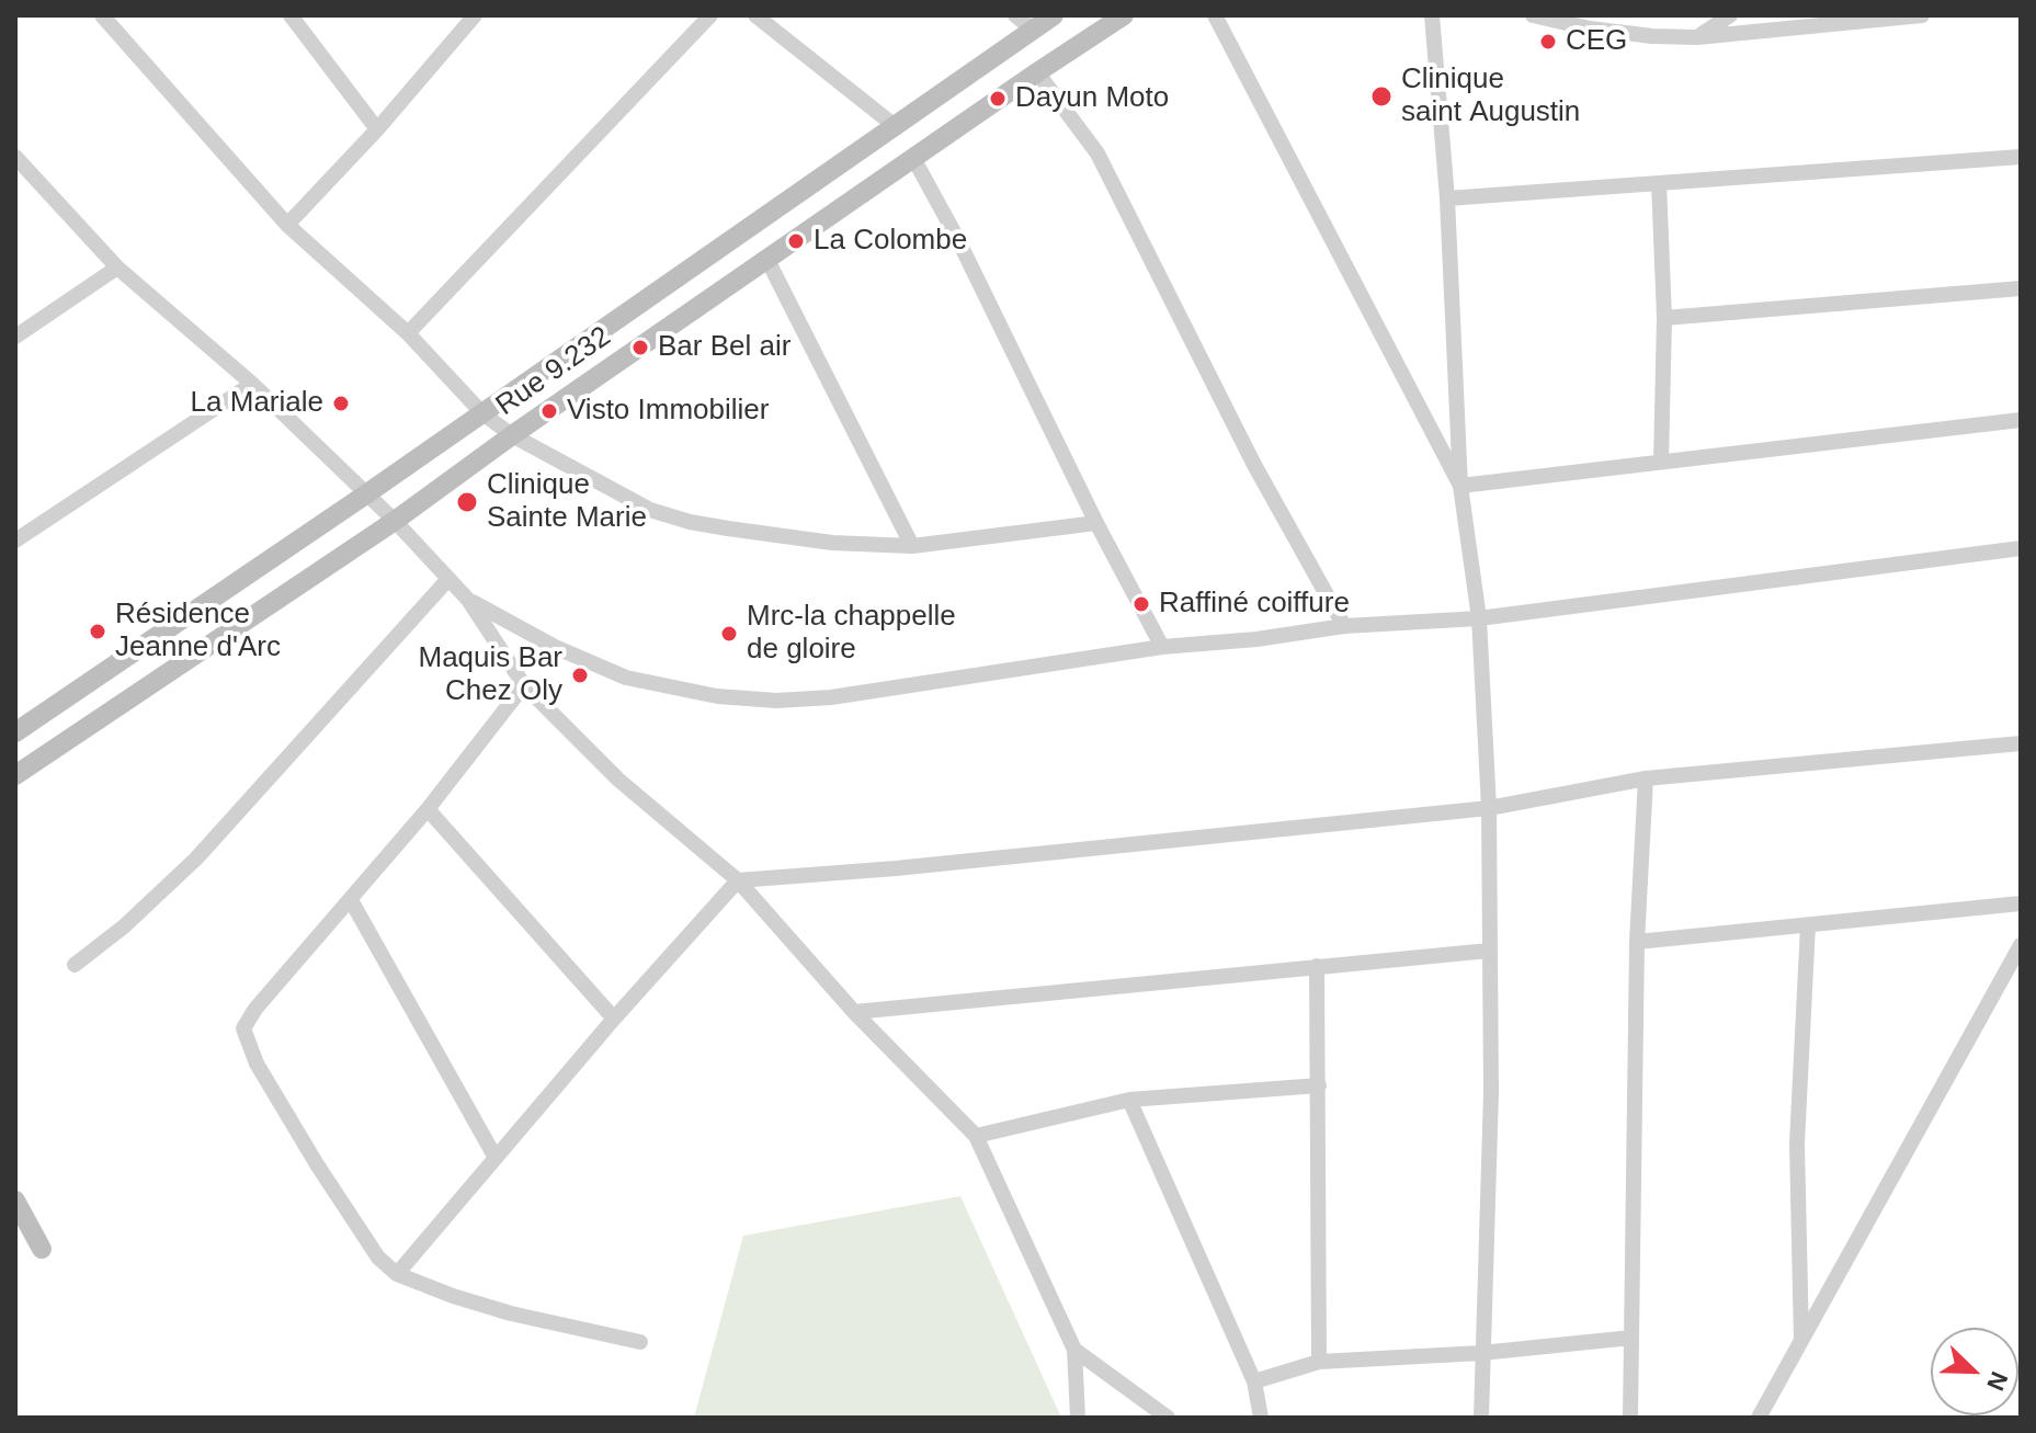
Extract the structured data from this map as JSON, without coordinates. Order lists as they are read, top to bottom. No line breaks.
{"streets":{"street":["Rue 9.232"]},"places":["CEG","Clinique saint Augustin","Dayun Moto","La Colombe","Bar Bel air","La Mariale","Visto Immobilier","Clinique Sainte Marie","Raffiné coiffure","Résidence Jeanne d'Arc","Mrc-la chappelle de gloire","Maquis Bar Chez Oly"],"north":"bottom right"}
